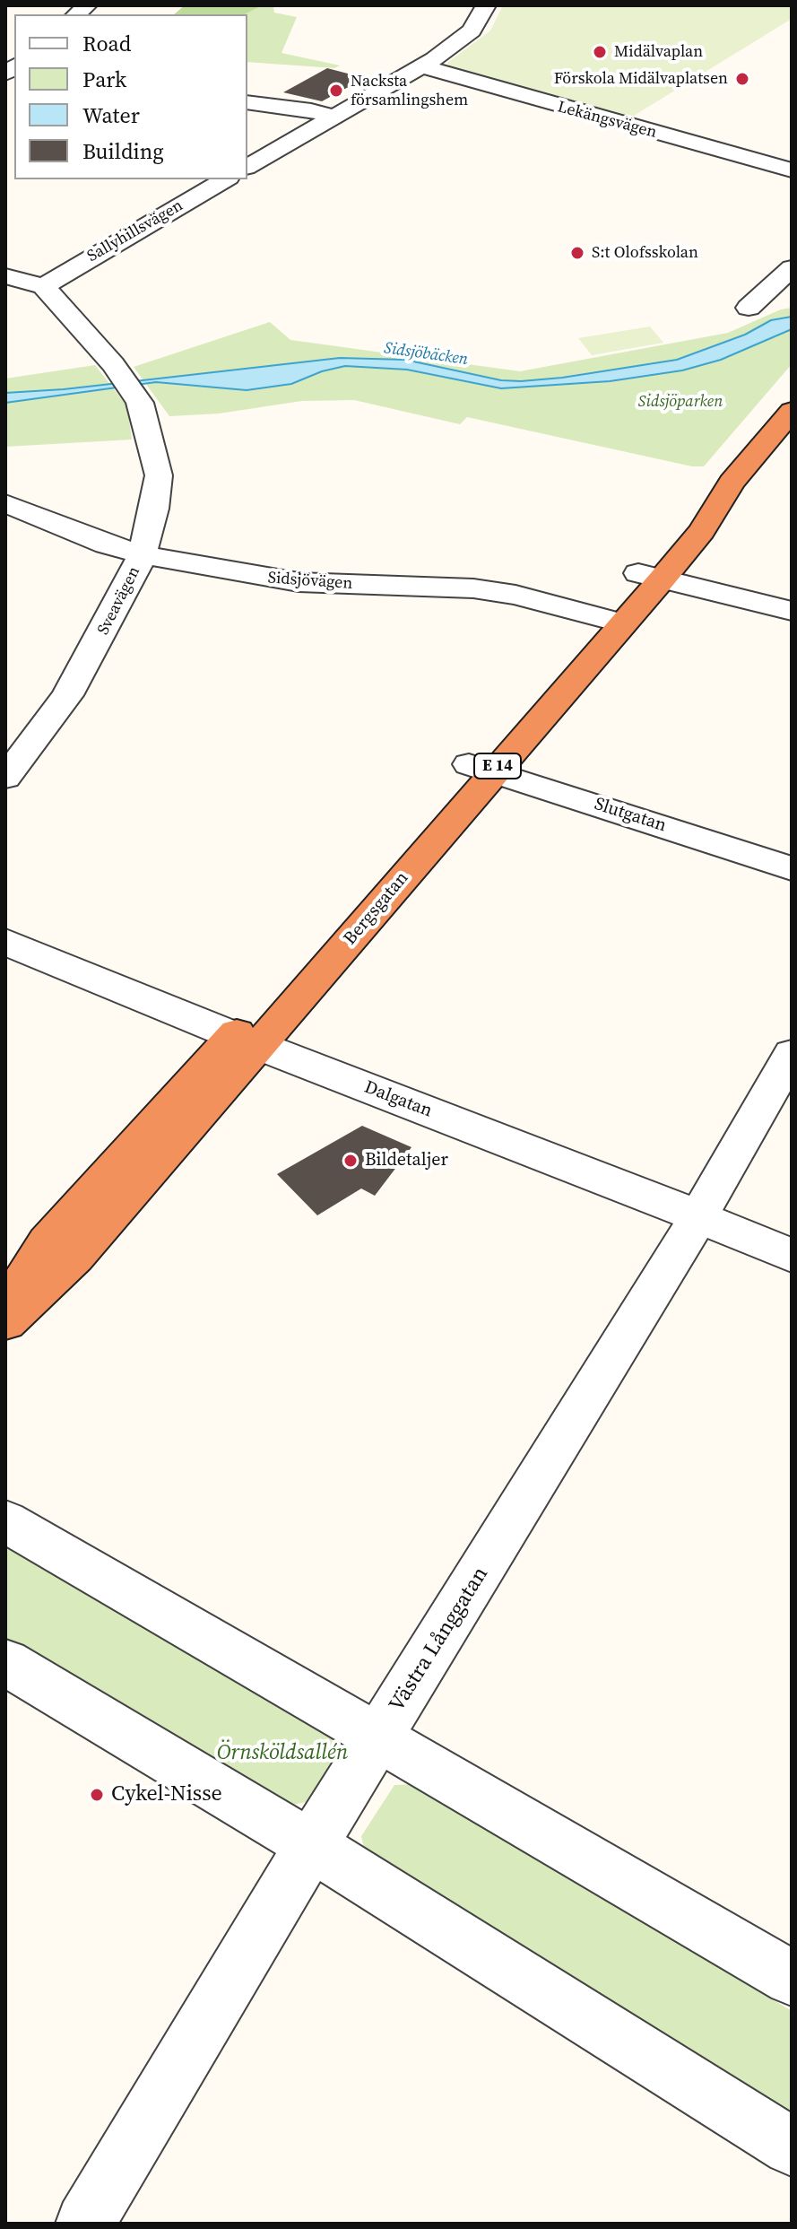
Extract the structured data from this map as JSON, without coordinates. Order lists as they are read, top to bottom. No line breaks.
{"streets":{"highway":["E 14","Bergsgatan"],"street":["Lekängsvägen","Sallyhillsvägen","Sidsjövägen","Sveavägen","Slutgatan","Dalgatan","Västra Långgatan"]},"crossings":[["Sallyhillsvägen","Sveavägen"],["Sidsjövägen","Sveavägen"],["Sidsjövägen","Bergsgatan"],["Slutgatan","Bergsgatan"],["Bergsgatan","Dalgatan"],["Dalgatan","Västra Långgatan"]],"water":["Sidsjöbäcken"],"parks":["Sidsjöparken","Örnsköldsallén"],"places":["Midälvaplan","Förskola Midälvaplatsen","Nacksta församlingshem","S:t Olofsskolan","Bildetaljer","Cykel-Nisse"],"legend":["Road","Park","Water","Building"]}
